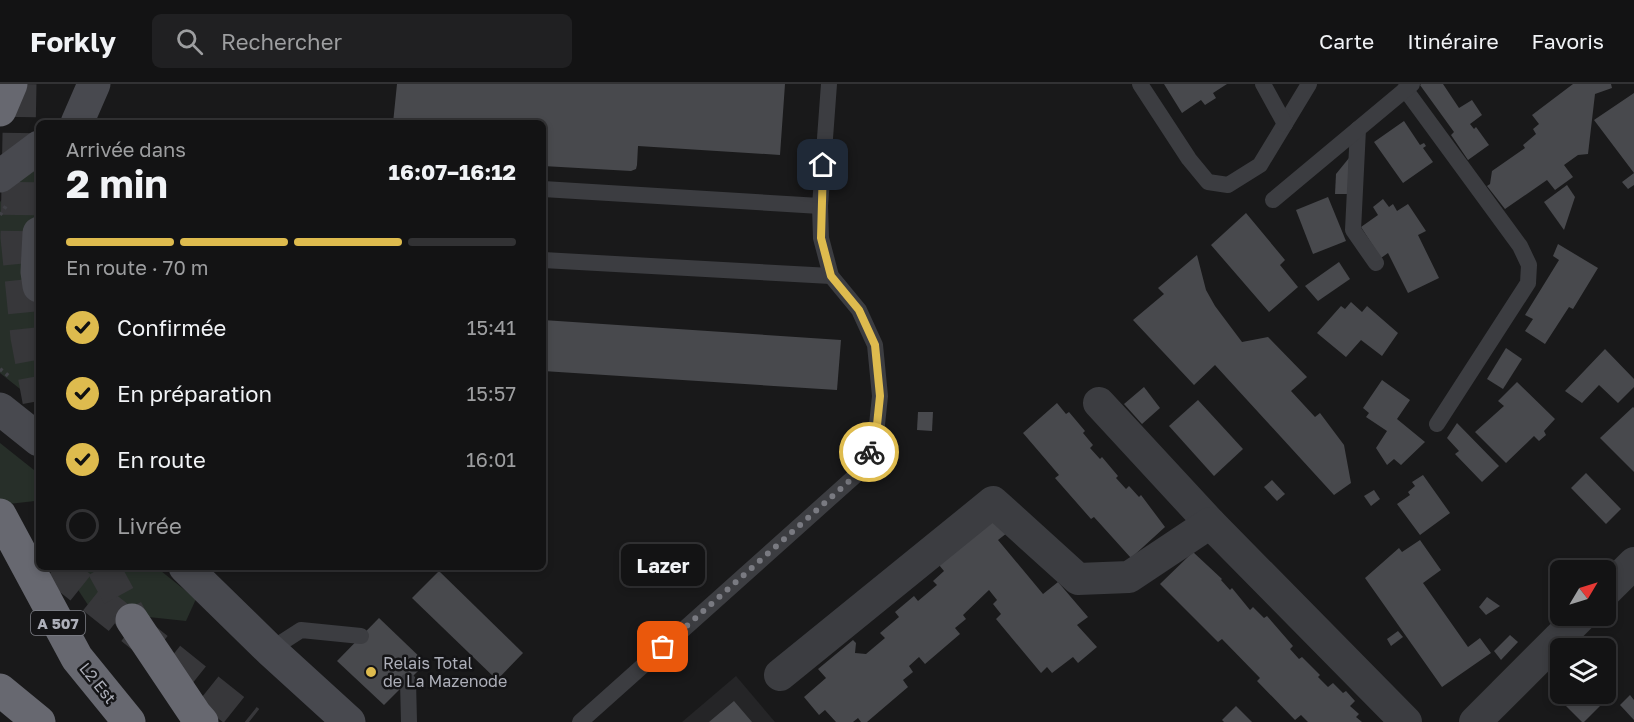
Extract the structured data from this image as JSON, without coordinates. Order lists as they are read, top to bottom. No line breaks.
{"streets":{"highway":["A 507","L2 Est"]},"places":["Lazer","Relais Total de La Mazenode"],"north":"top right","page":{"header":"Forkly","search":"Rechercher","nav":["Carte","Itinéraire","Favoris"],"heading":["2 min","Arrivée dans","16:07–16:12"],"bar":"En route · 70 m","list":[["Confirmée","15:41"],["En préparation","15:57"],["En route","16:01"],"Livrée"],"bubble":"Lazer"}}
